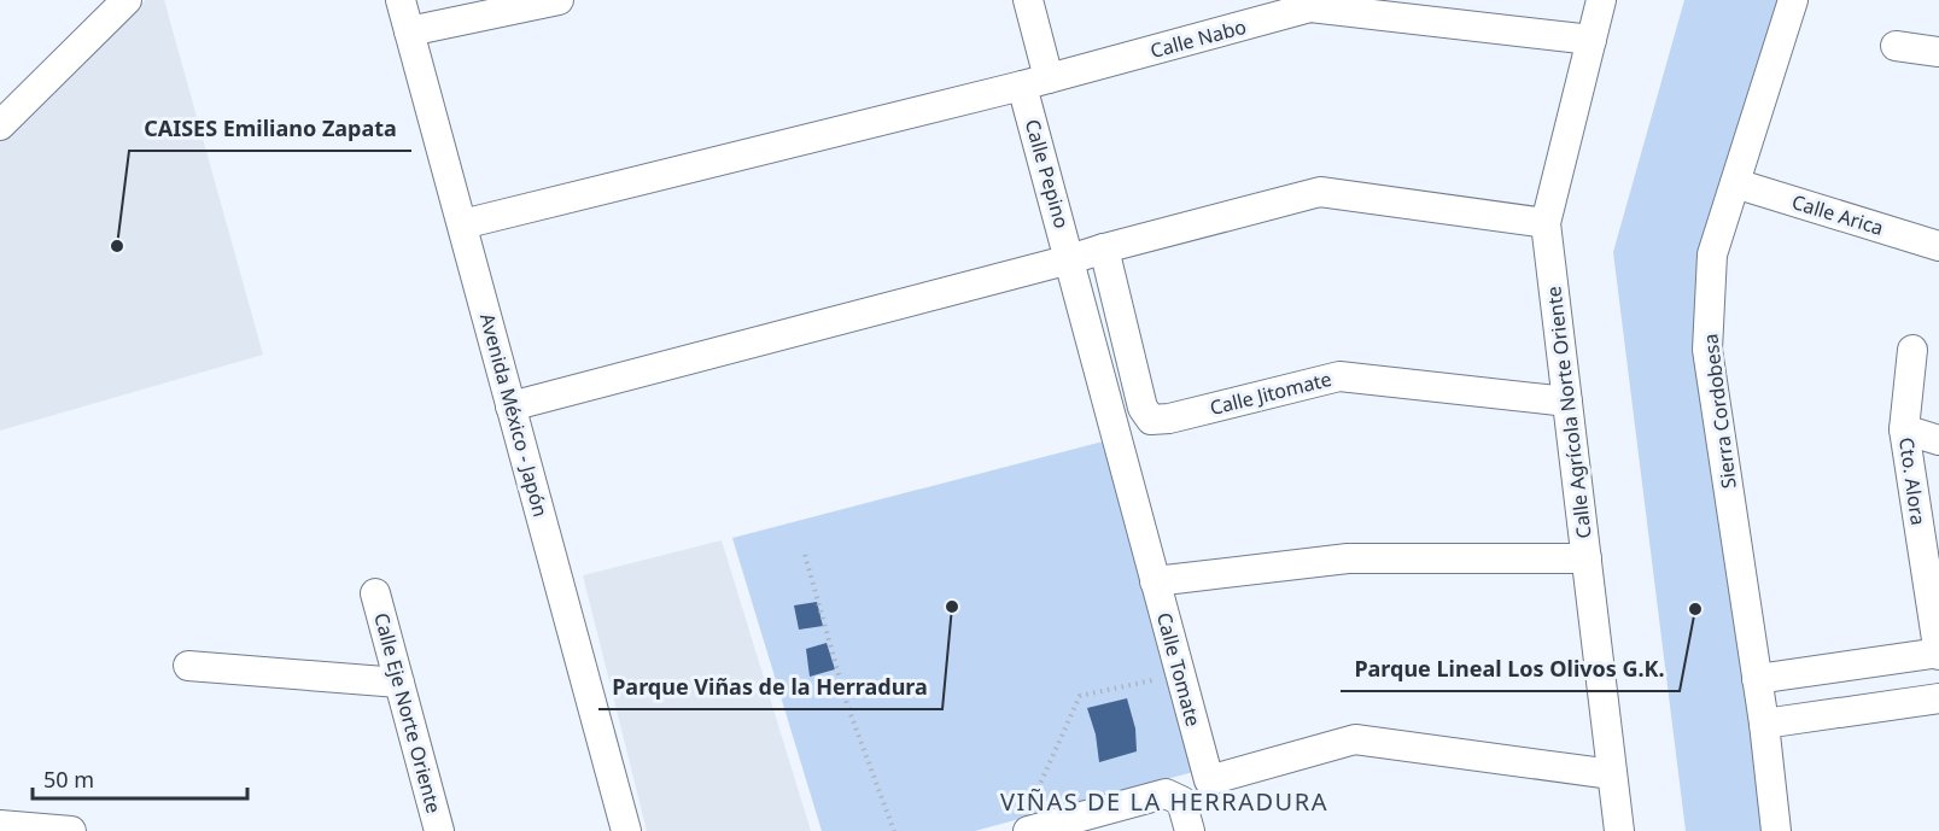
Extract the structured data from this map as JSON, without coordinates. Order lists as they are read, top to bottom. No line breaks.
{"streets":{"street":["Calle Nabo","Calle Pepino","Calle Arica","Calle Jitomate","Sierra Cordobesa","Calle Agrícola Norte Oriente","Avenida México - Japón","Cto. Alora","Calle Tomate","Calle Eje Norte Oriente"]},"crossings":[["Calle Nabo","Calle Pepino"],["Calle Nabo","Calle Agrícola Norte Oriente"],["Calle Pepino","Calle Tomate"],["Calle Arica","Sierra Cordobesa"],["Calle Jitomate","Calle Agrícola Norte Oriente"],["Calle Agrícola Norte Oriente","Calle Tomate"]],"districts":["VIÑAS DE LA HERRADURA"],"places":["CAISES Emiliano Zapata","Parque Viñas de la Herradura","Parque Lineal Los Olivos G.K."],"scale_bar":"50 m"}
